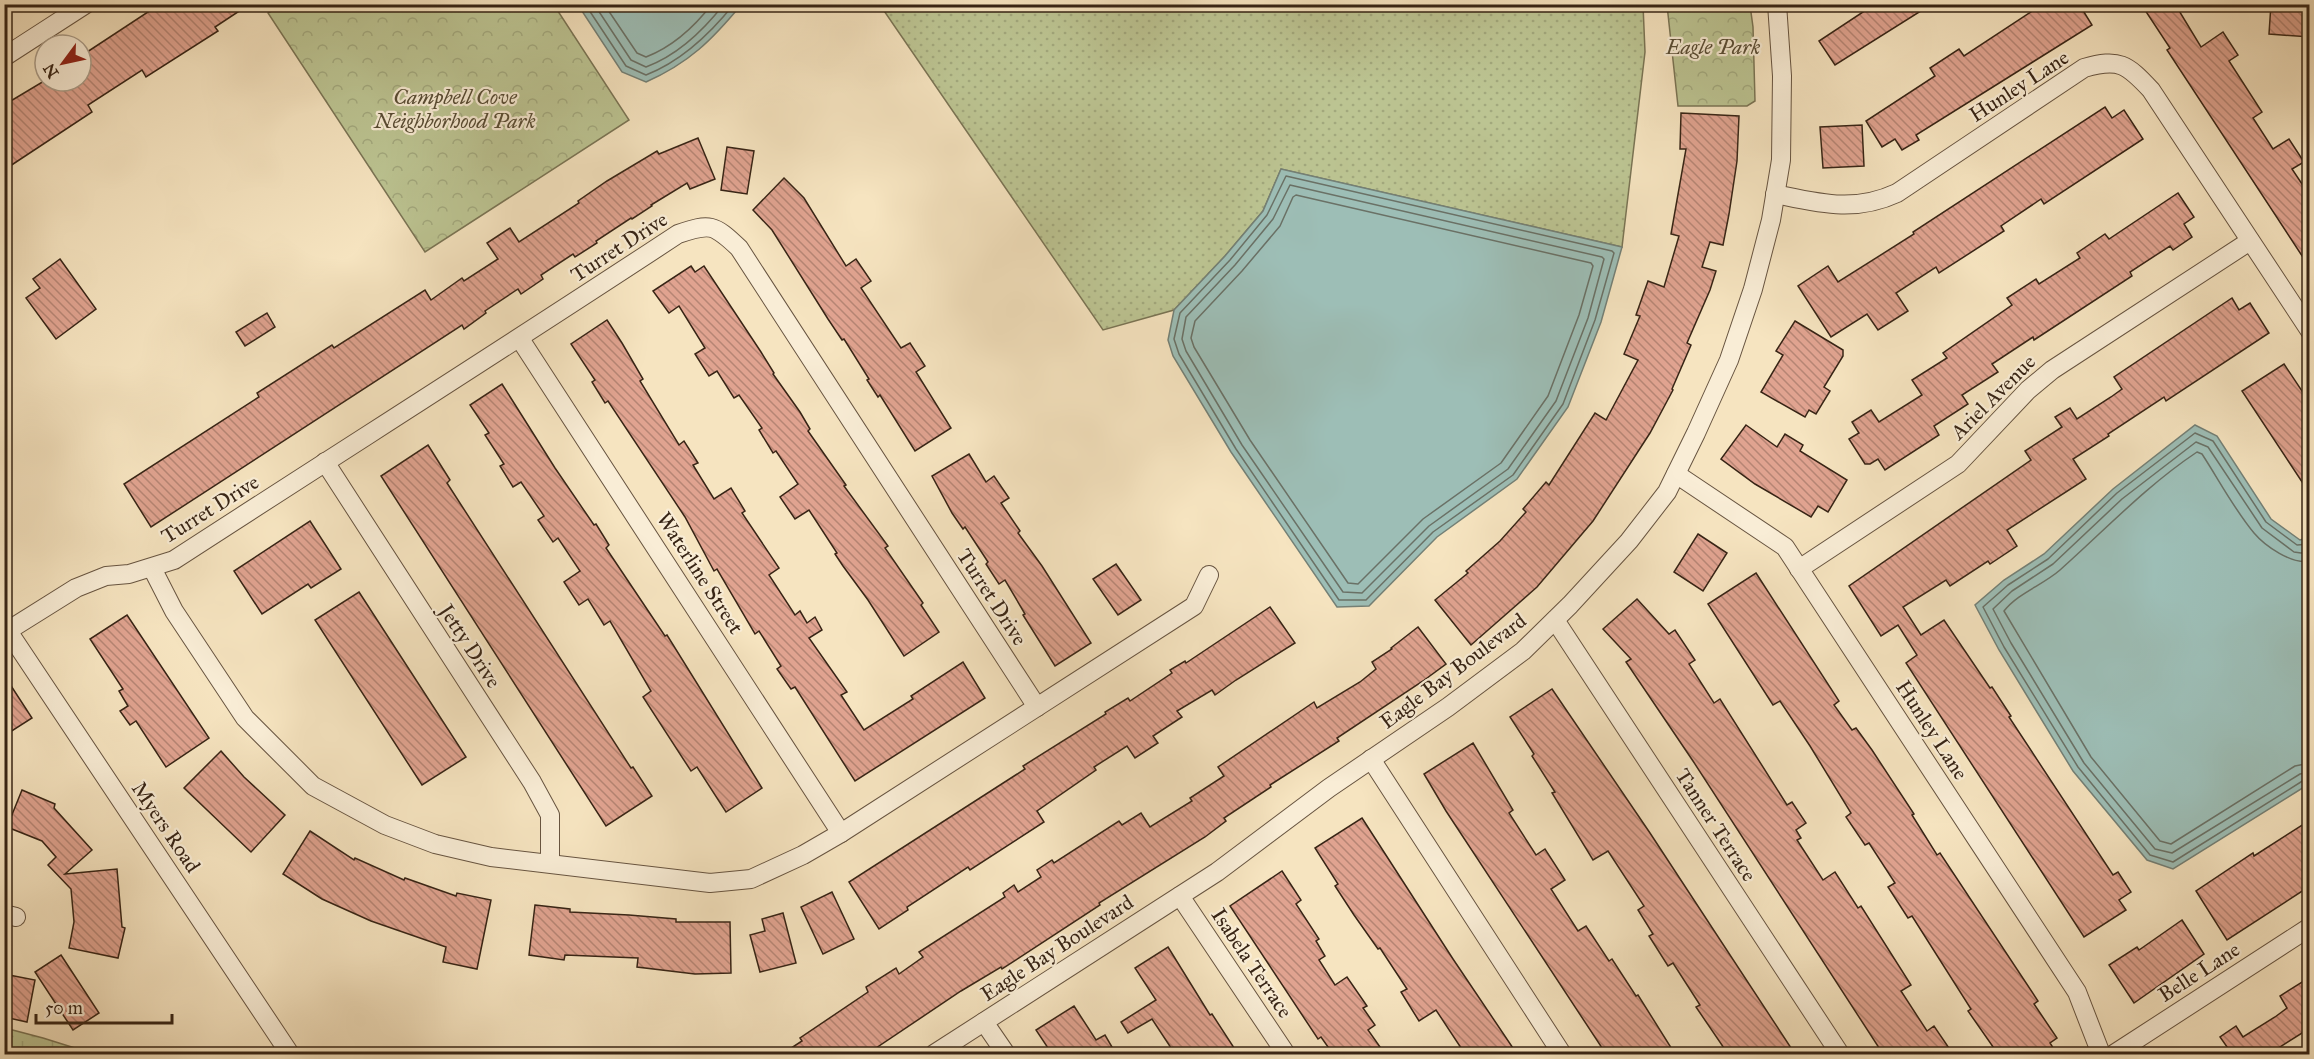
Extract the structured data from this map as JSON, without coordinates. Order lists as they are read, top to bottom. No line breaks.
{"streets":{"street":["Hunley Lane","Turret Drive","Ariel Avenue","Waterline Street","Jetty Drive","Eagle Bay Boulevard","Tanner Terrace","Myers Road","Isabela Terrace","Belle Lane"]},"crossings":[["Hunley Lane","Ariel Avenue"],["Hunley Lane","Eagle Bay Boulevard"],["Turret Drive","Waterline Street"],["Turret Drive","Jetty Drive"],["Turret Drive","Myers Road"],["Eagle Bay Boulevard","Tanner Terrace"],["Eagle Bay Boulevard","Isabela Terrace"]],"parks":["Eagle Park","Campbell Cove Neighborhood Park"],"scale_bar":"50 m","north":"bottom left"}
